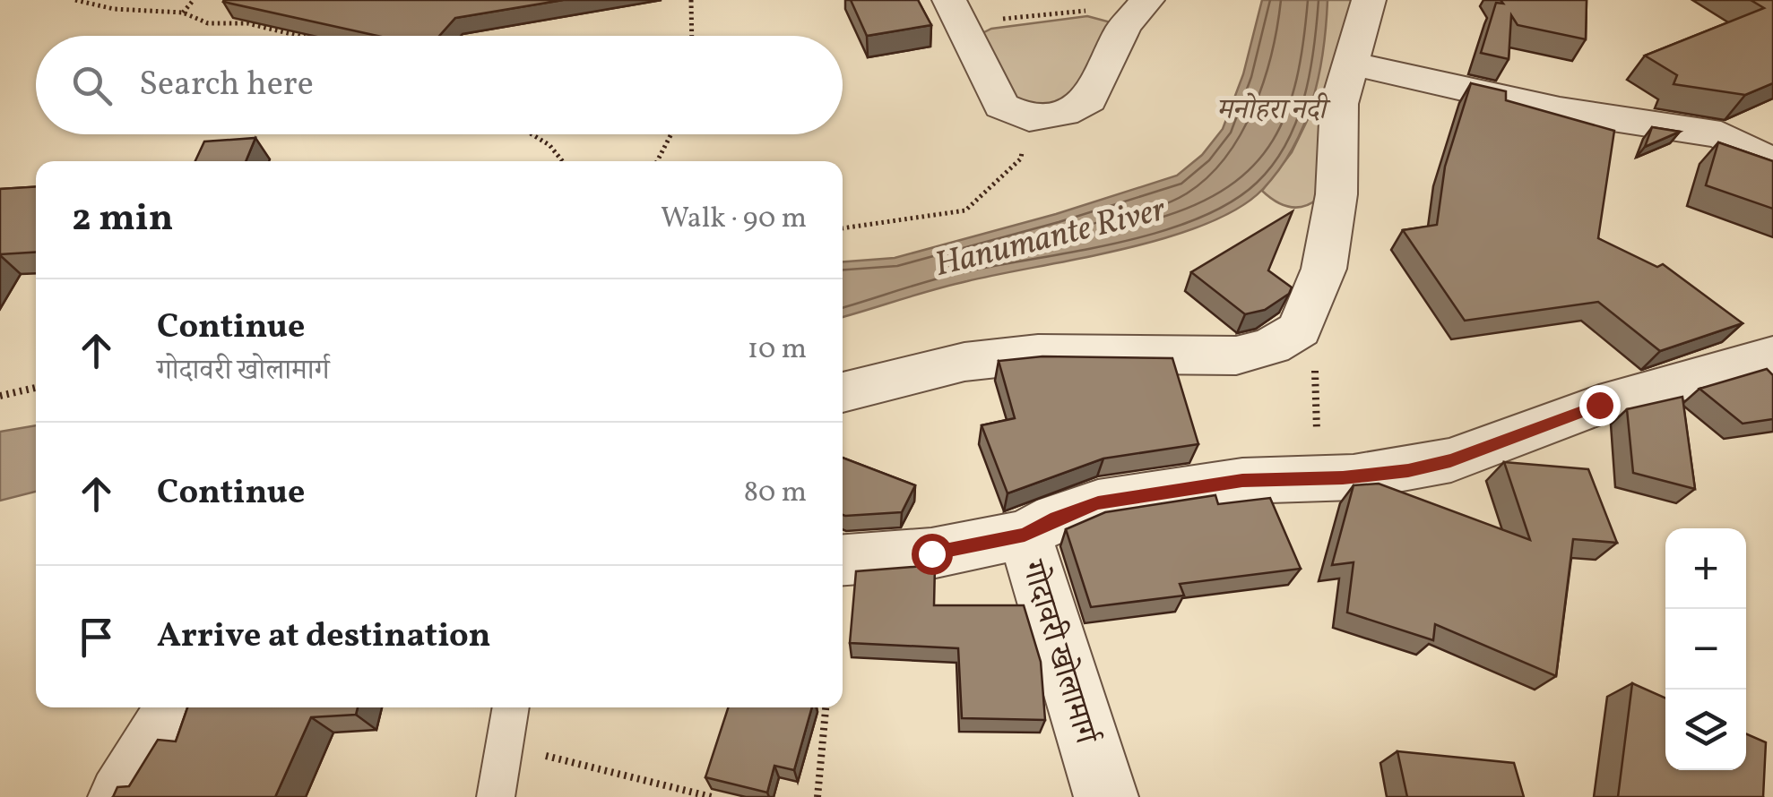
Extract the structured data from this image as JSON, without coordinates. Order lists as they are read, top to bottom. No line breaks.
{"streets":{"street":["गोदावरी खोलामार्ग"]},"water":["मनोहरा नदी","Hanumante River"],"page":{"search":"Search here","heading":["2 min","Walk · 90 m"],"list":[["Continue","गोदावरी खोलामार्ग","10 m"],["Continue","80 m"],"Arrive at destination"],"map_buttons":["+","−"]}}
